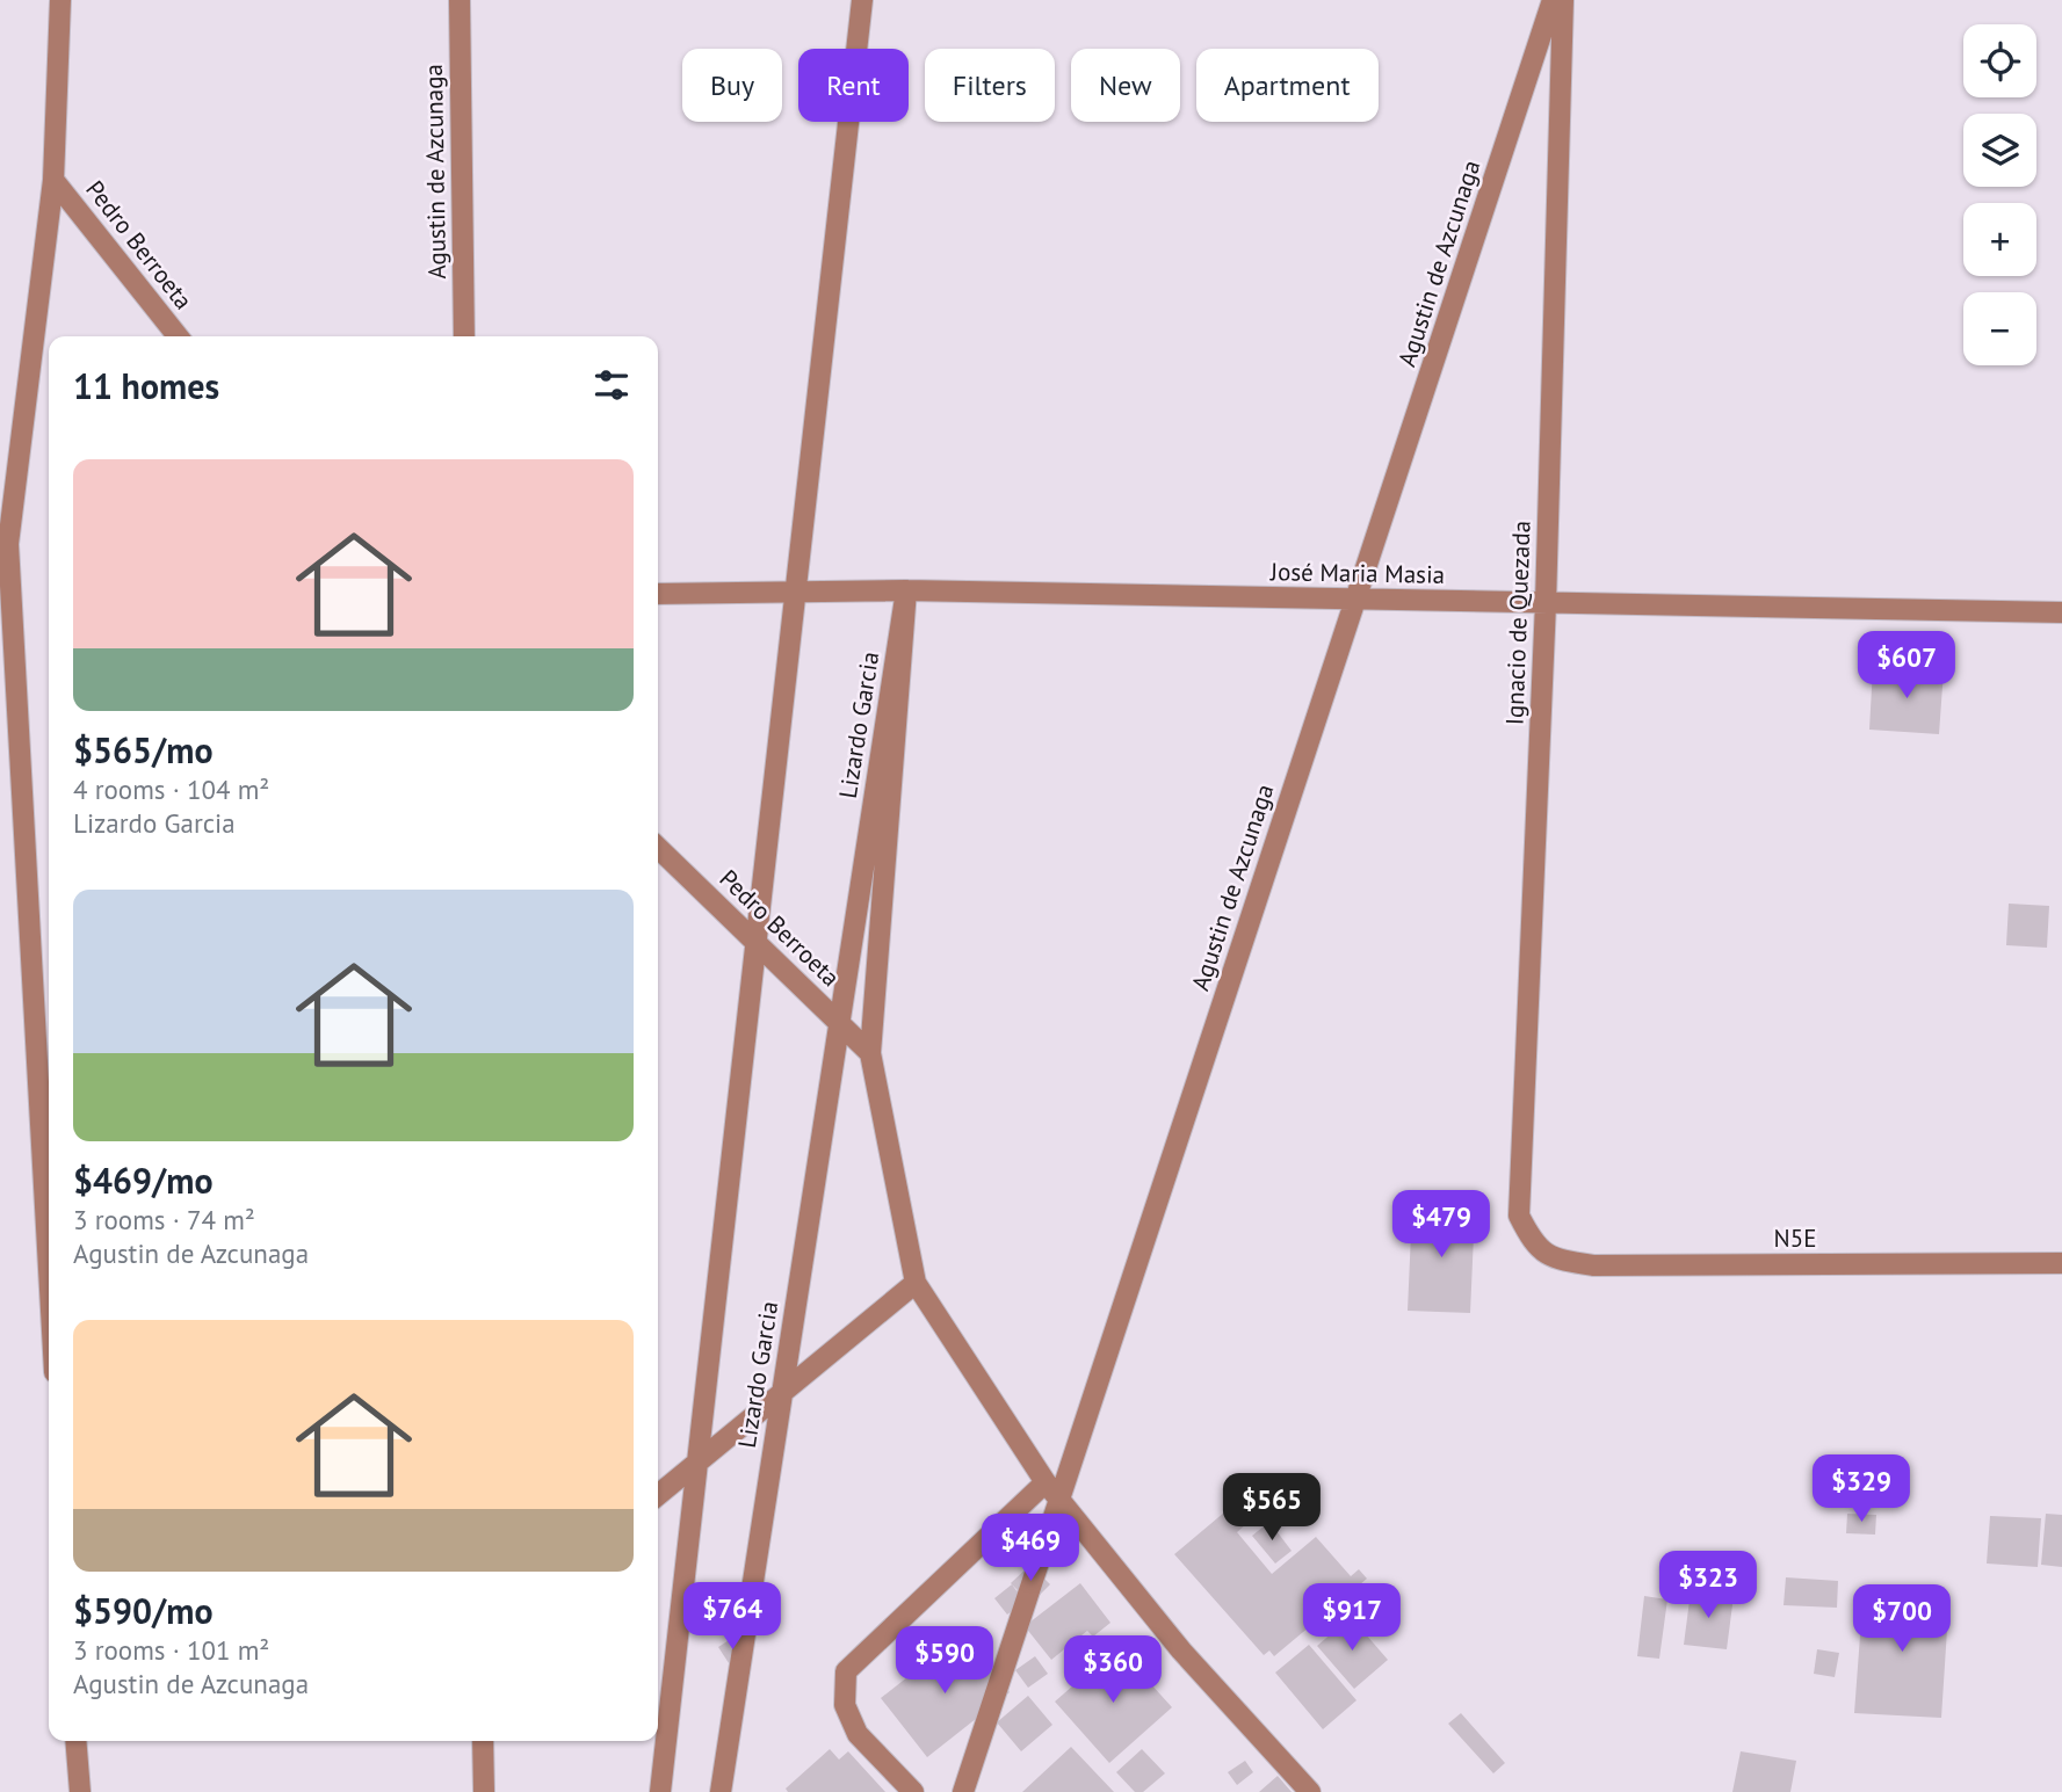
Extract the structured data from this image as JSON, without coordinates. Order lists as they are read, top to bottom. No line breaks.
{"streets":{"street":["Agustin de Azcunaga","Pedro Berroeta","José Maria Masia","Ignacio de Quezada","Lizardo Garcia","N5E"]},"crossings":[["Agustin de Azcunaga","José Maria Masia"],["Agustin de Azcunaga","Lizardo Garcia"],["Pedro Berroeta","Lizardo Garcia"],["José Maria Masia","Ignacio de Quezada"],["José Maria Masia","Lizardo Garcia"],["Ignacio de Quezada","N5E"]],"page":{"map_buttons":["+","−"],"chip":["Buy","Rent","Filters","New","Apartment"],"heading":"11 homes","list":[{"name":"$565/mo","note":"4 rooms · 104 m² · Lizardo Garcia"},{"name":"$469/mo","note":"3 rooms · 74 m² · Agustin de Azcunaga"},{"name":"$590/mo","note":"3 rooms · 101 m² · Agustin de Azcunaga"}],"price":["$607","$479","$329","$565","$469","$323","$764","$917","$700","$590","$360"]}}
